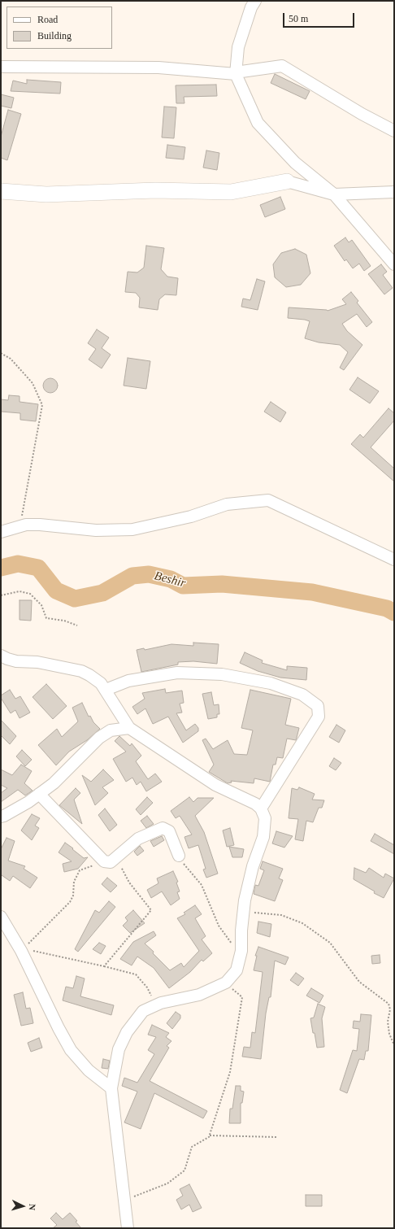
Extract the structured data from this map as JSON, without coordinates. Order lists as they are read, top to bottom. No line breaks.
{"water":["Beshir"],"legend":["Road","Building"],"scale_bar":"50 m","north":"right"}
